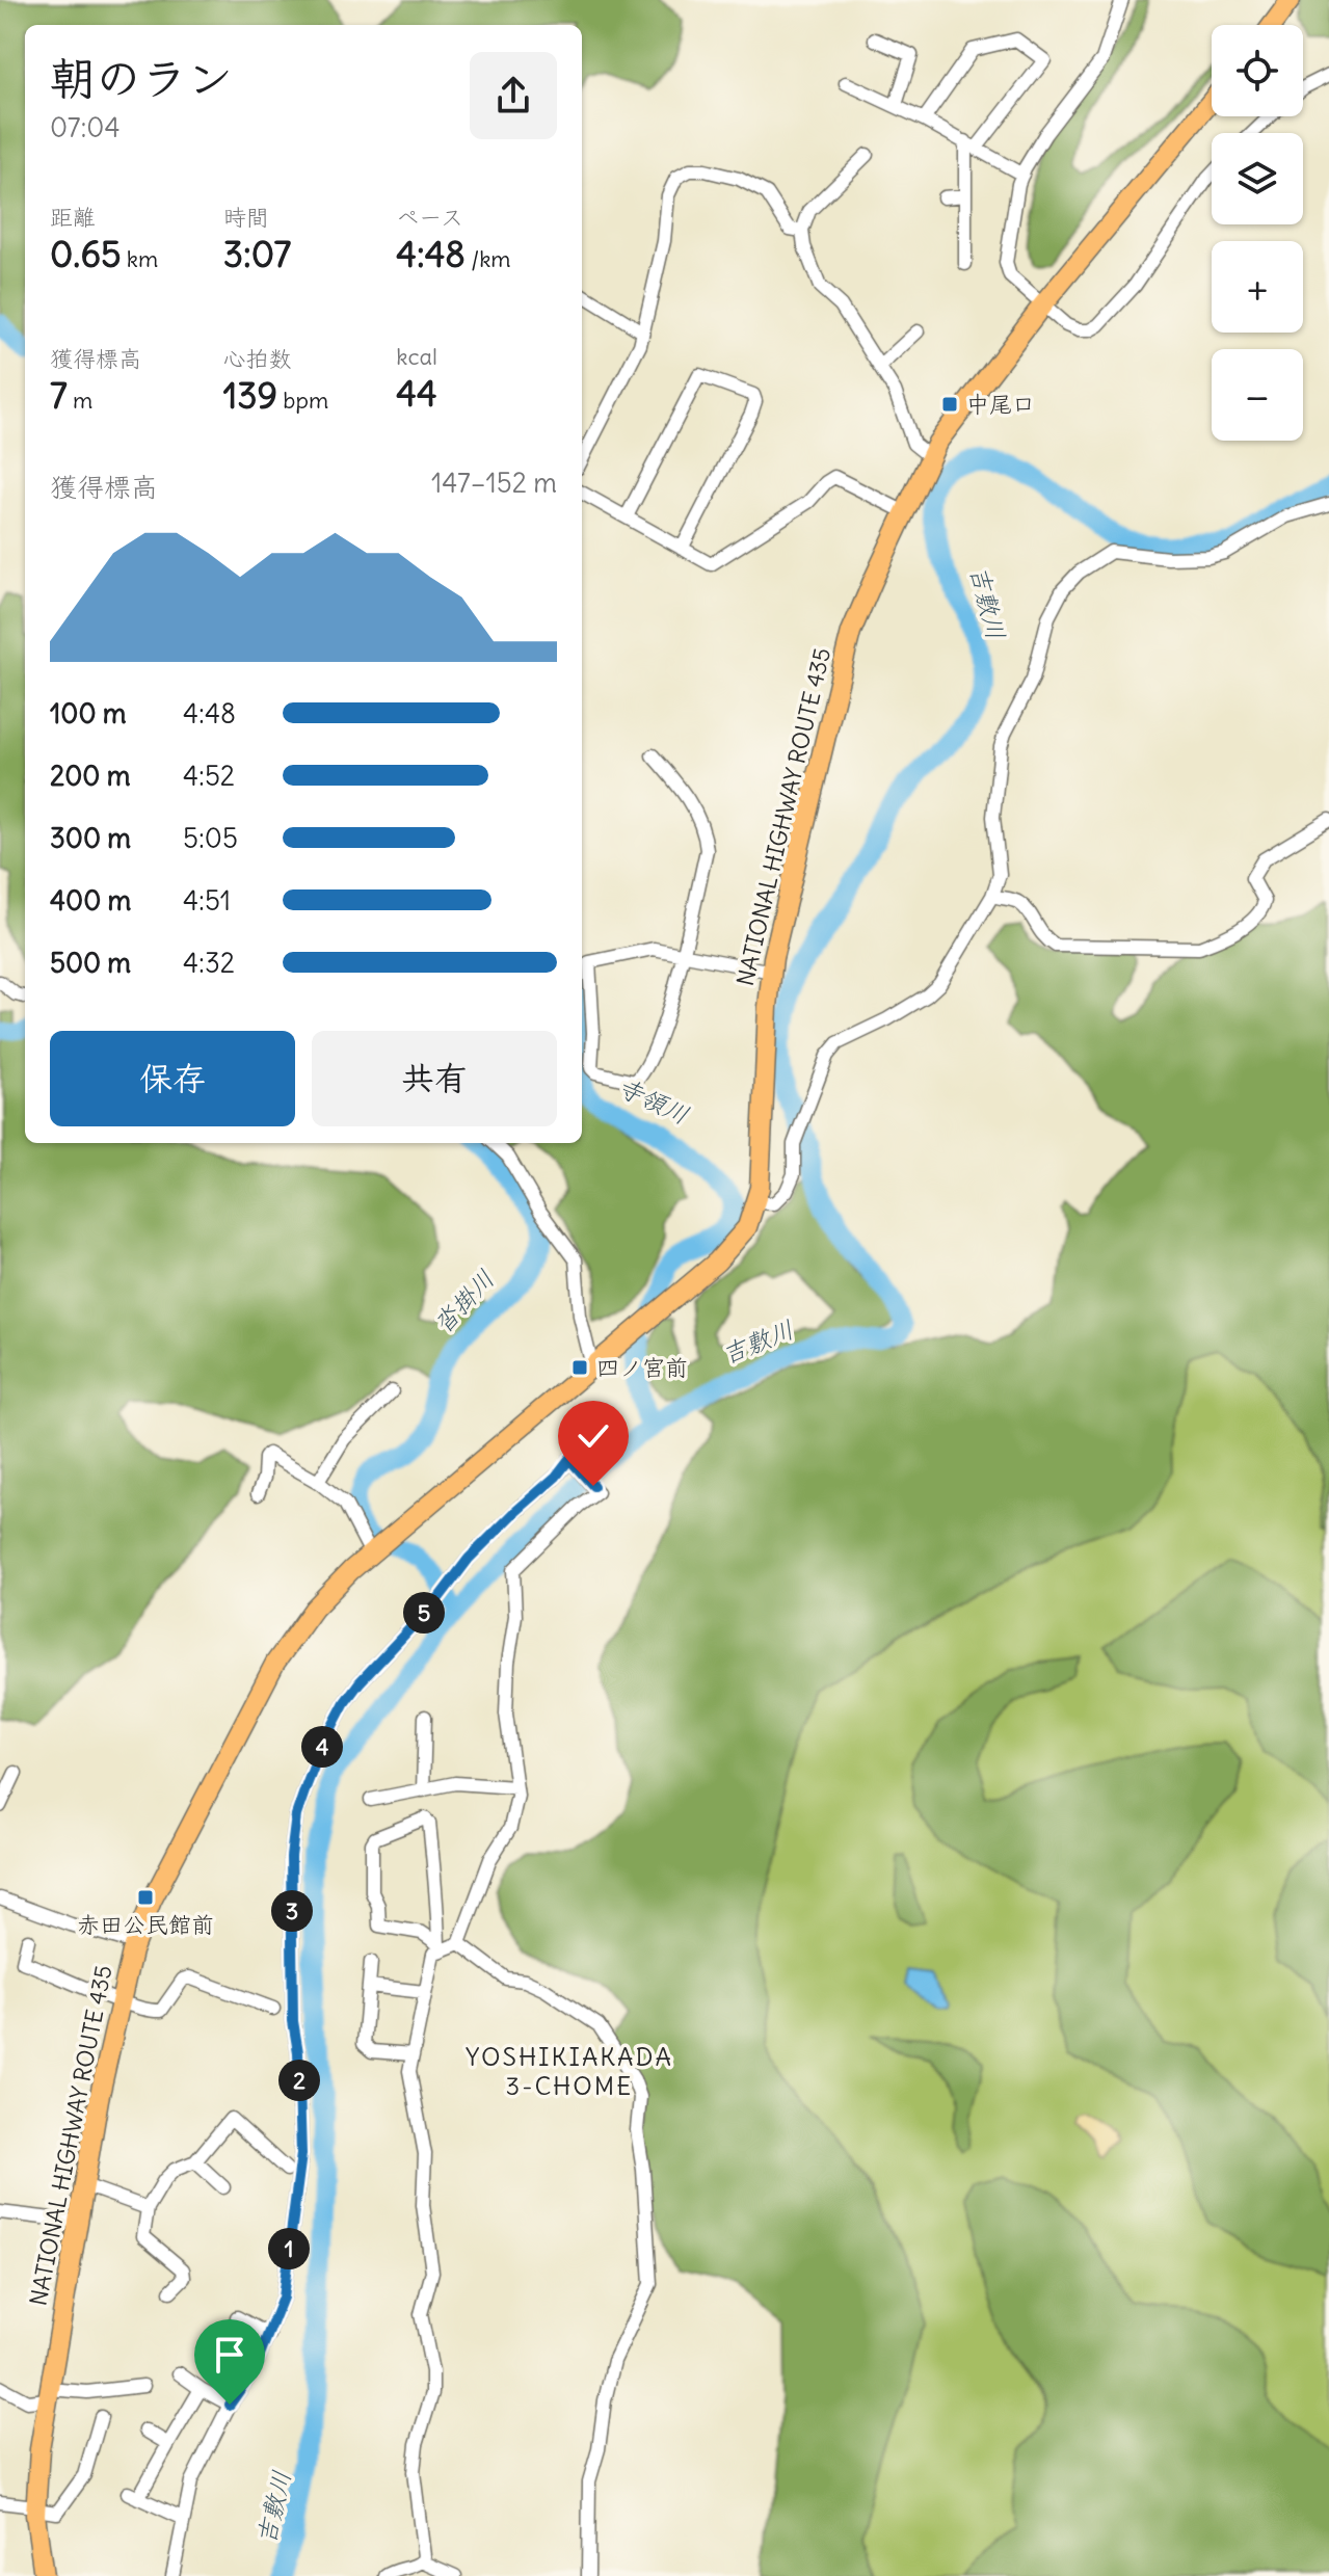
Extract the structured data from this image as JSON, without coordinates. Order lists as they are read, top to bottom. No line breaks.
{"streets":{"highway":["NATIONAL HIGHWAY ROUTE 435"]},"districts":["YOSHIKIAKADA 3-CHOME"],"water":["吉敷川","寺領川","沓掛川"],"places":{"transit":["中尾口","四ノ宮前","赤田公民館前"]},"page":{"map_buttons":["+","−"],"heading":["朝のラン","07:04"],"stats":[["距離","0.65 km"],["時間","3:07"],["ペース","4:48 /km"],["獲得標高","7 m"],["心拍数","139 bpm"],["kcal","44"]],"chart":["獲得標高","147–152 m"],"list":[{"name":"100 m","note":"4:48"},{"name":"200 m","note":"4:52"},{"name":"300 m","note":"5:05"},{"name":"400 m","note":"4:51"},{"name":"500 m","note":"4:32"}],"buttons":["保存","共有"],"pins":["5","4","3","2","1"]}}
